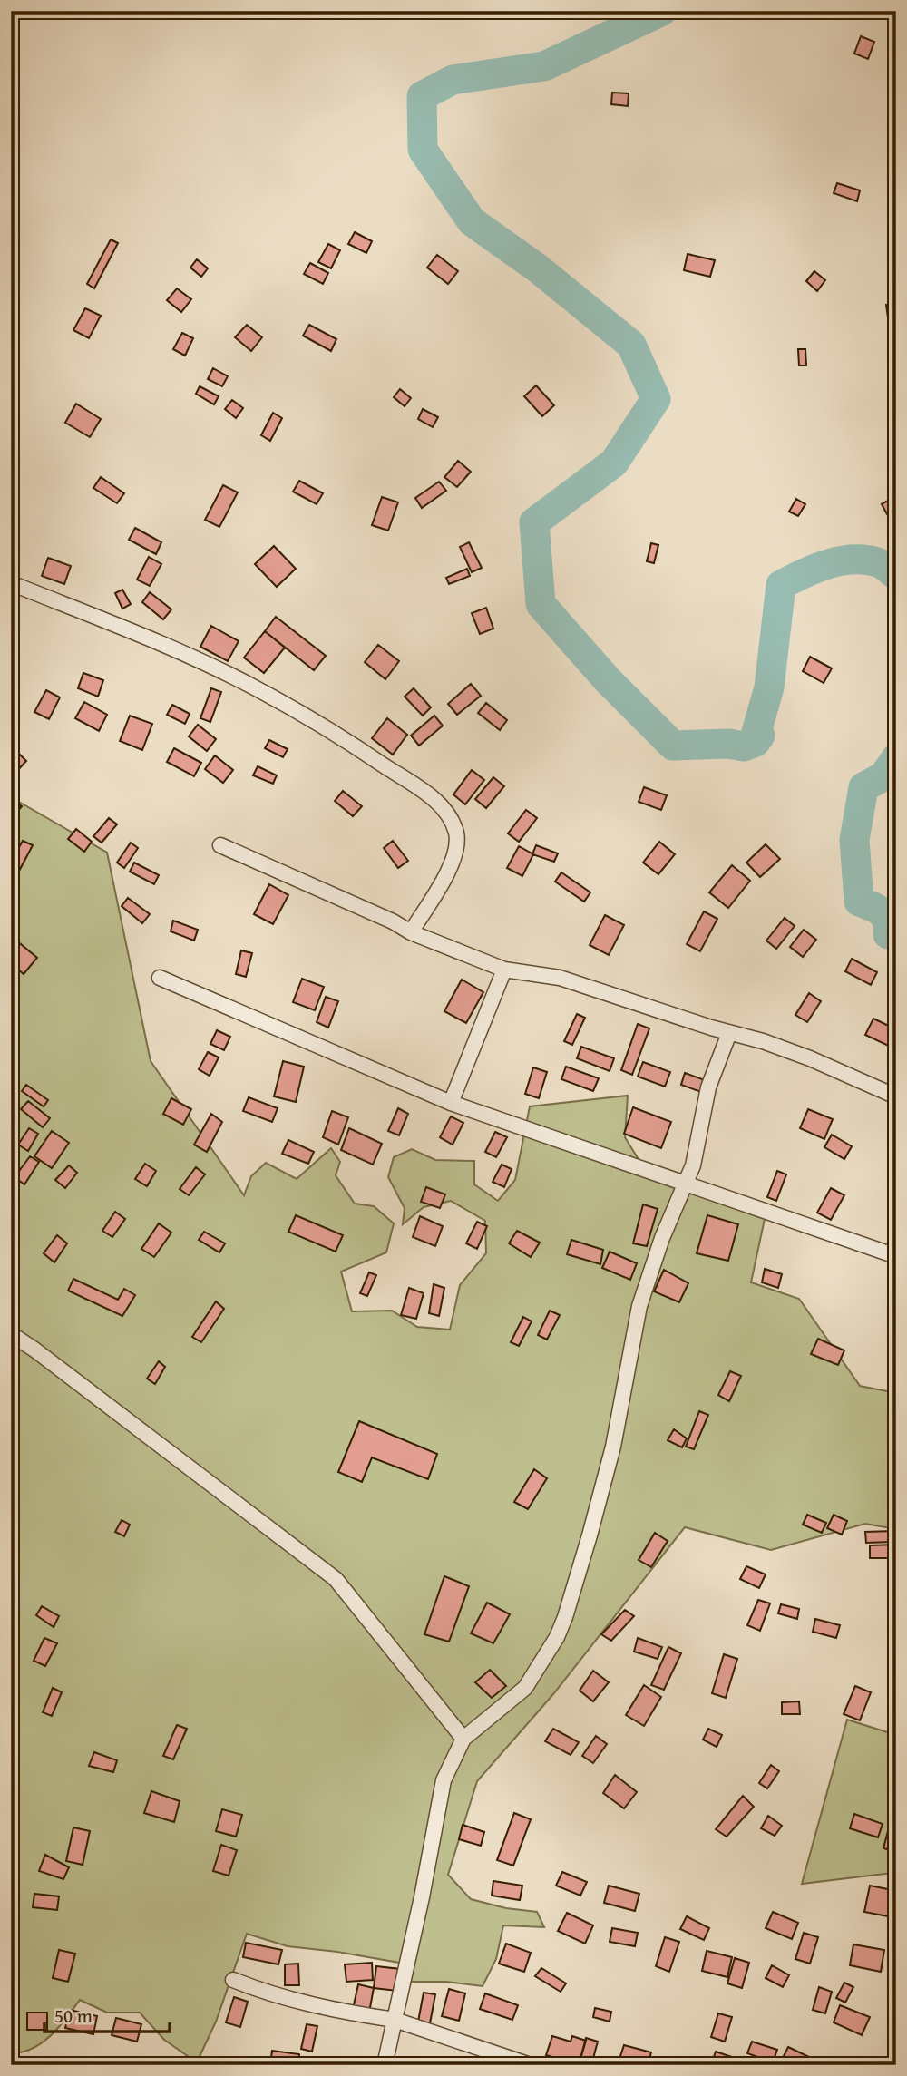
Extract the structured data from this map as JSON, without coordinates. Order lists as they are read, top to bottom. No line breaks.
{"scale_bar":"50 m"}
